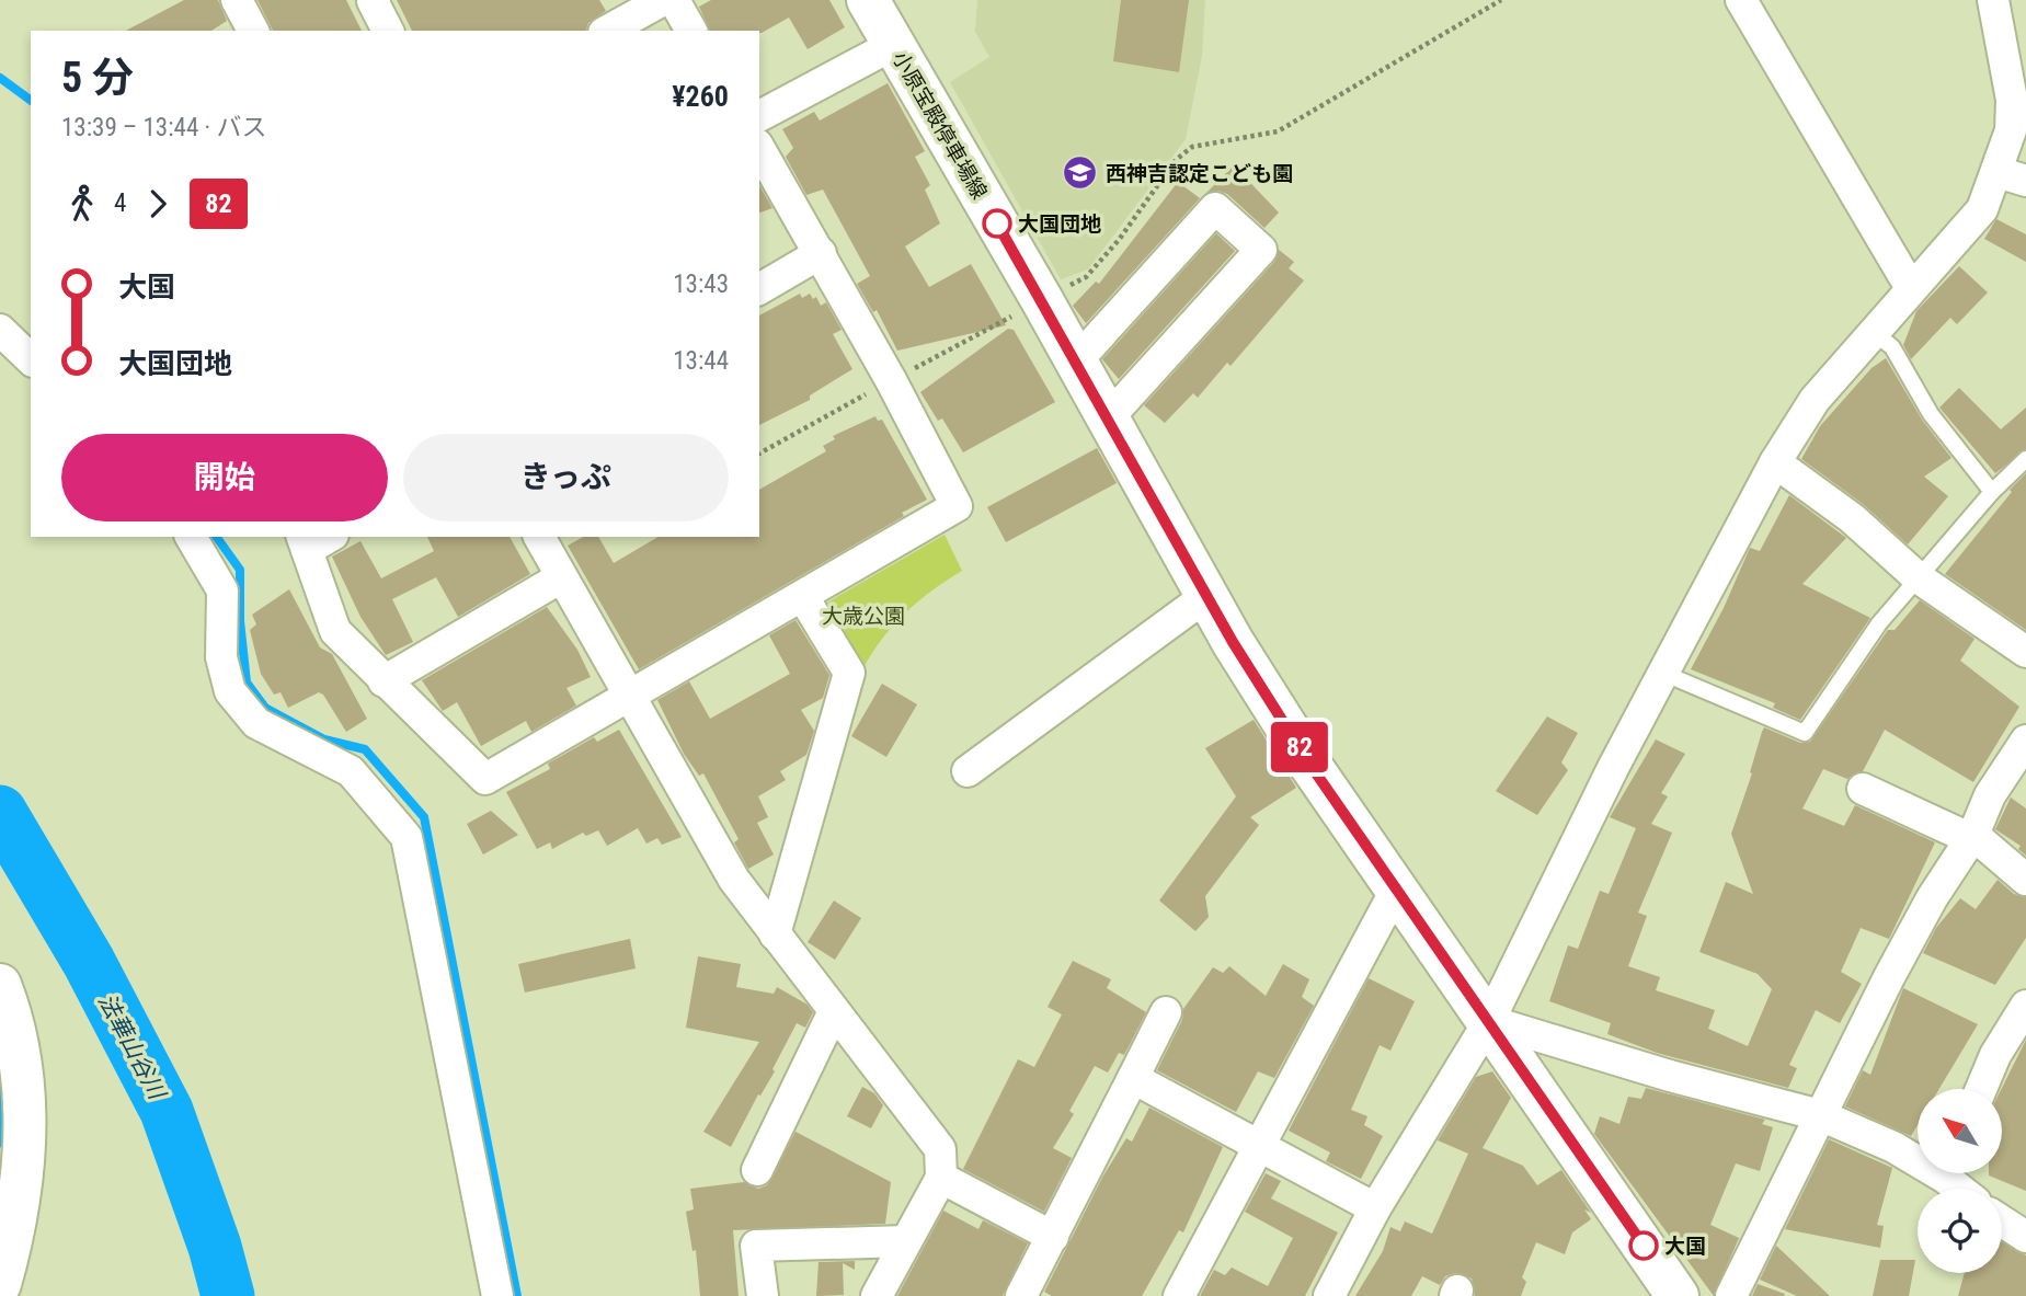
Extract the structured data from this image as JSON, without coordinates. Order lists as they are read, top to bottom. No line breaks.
{"streets":{"main road":["小原宝殿停車場線"]},"water":["法華山谷川"],"parks":["大歳公園"],"places":{"school or university":["西神吉認定こども園"],"other":["大国団地","大国"]},"lines":["bus line 82"],"north":"top left","page":{"on_map":"82","heading":["5 分","13:39 – 13:44 · バス","¥260"],"legs":["4","82"],"list":[{"name":"大国","value":"13:43"},{"name":"大国団地","value":"13:44"}],"buttons":["開始","きっぷ"]}}
